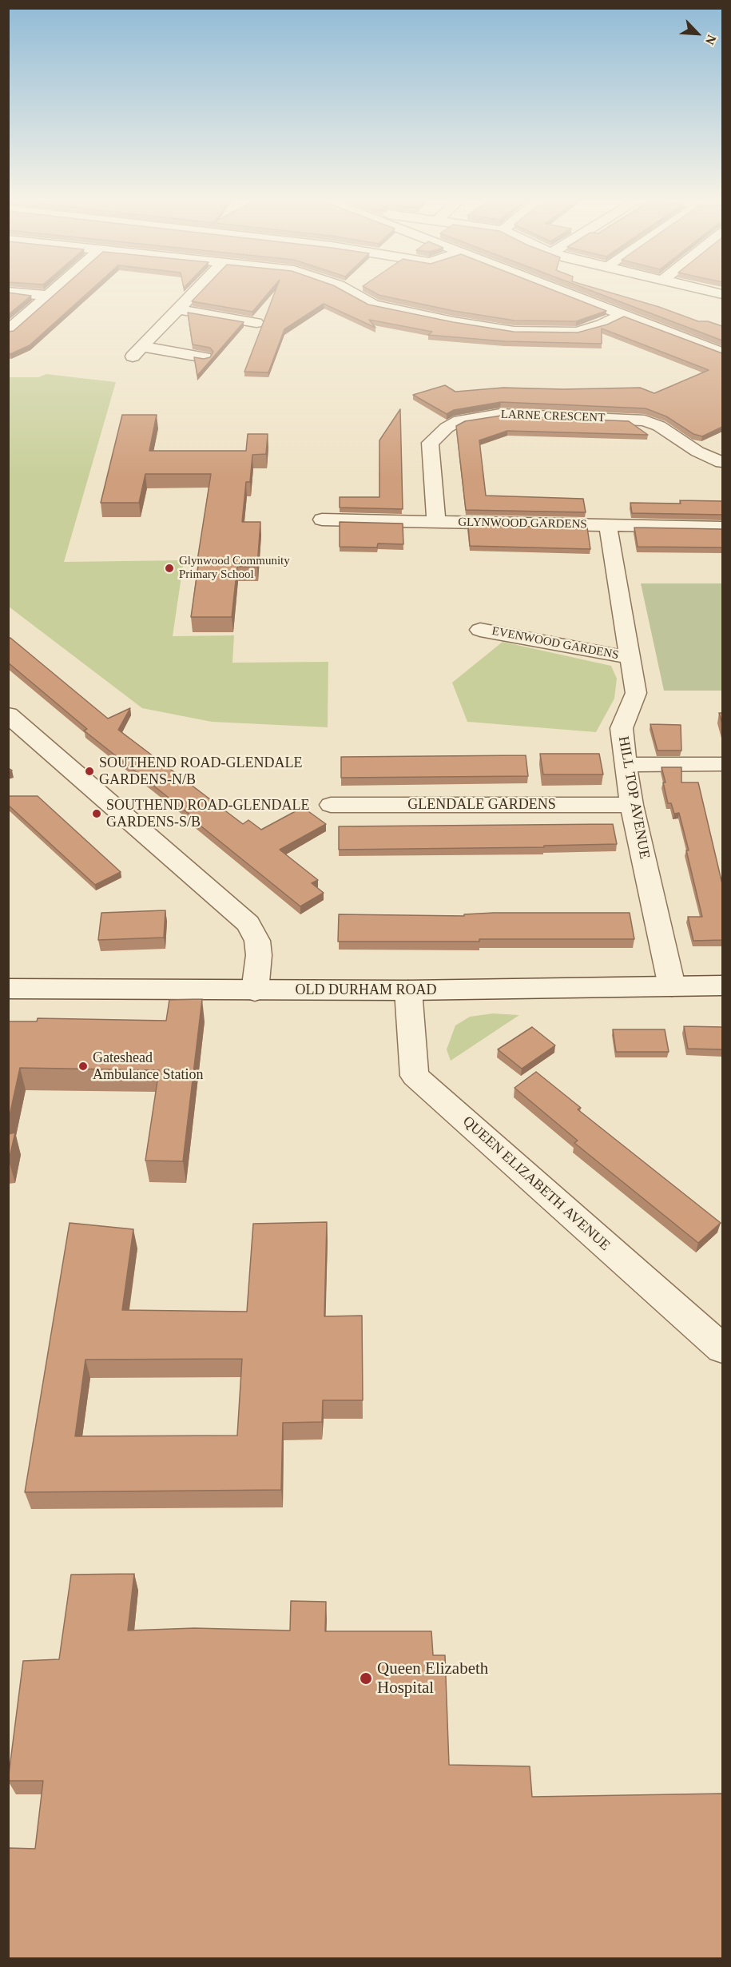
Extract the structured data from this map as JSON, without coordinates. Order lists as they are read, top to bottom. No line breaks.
{"streets":{"street":["LARNE CRESCENT","GLYNWOOD GARDENS","EVENWOOD GARDENS","HILL TOP AVENUE","GLENDALE GARDENS","OLD DURHAM ROAD","QUEEN ELIZABETH AVENUE"]},"crossings":[["LARNE CRESCENT","GLYNWOOD GARDENS"],["GLYNWOOD GARDENS","HILL TOP AVENUE"],["EVENWOOD GARDENS","HILL TOP AVENUE"],["HILL TOP AVENUE","GLENDALE GARDENS"],["HILL TOP AVENUE","OLD DURHAM ROAD"],["OLD DURHAM ROAD","QUEEN ELIZABETH AVENUE"]],"places":["Glynwood Community Primary School","SOUTHEND ROAD-GLENDALE GARDENS-N/B","SOUTHEND ROAD-GLENDALE GARDENS-S/B","Gateshead Ambulance Station","Queen Elizabeth Hospital"],"north":"bottom right"}
